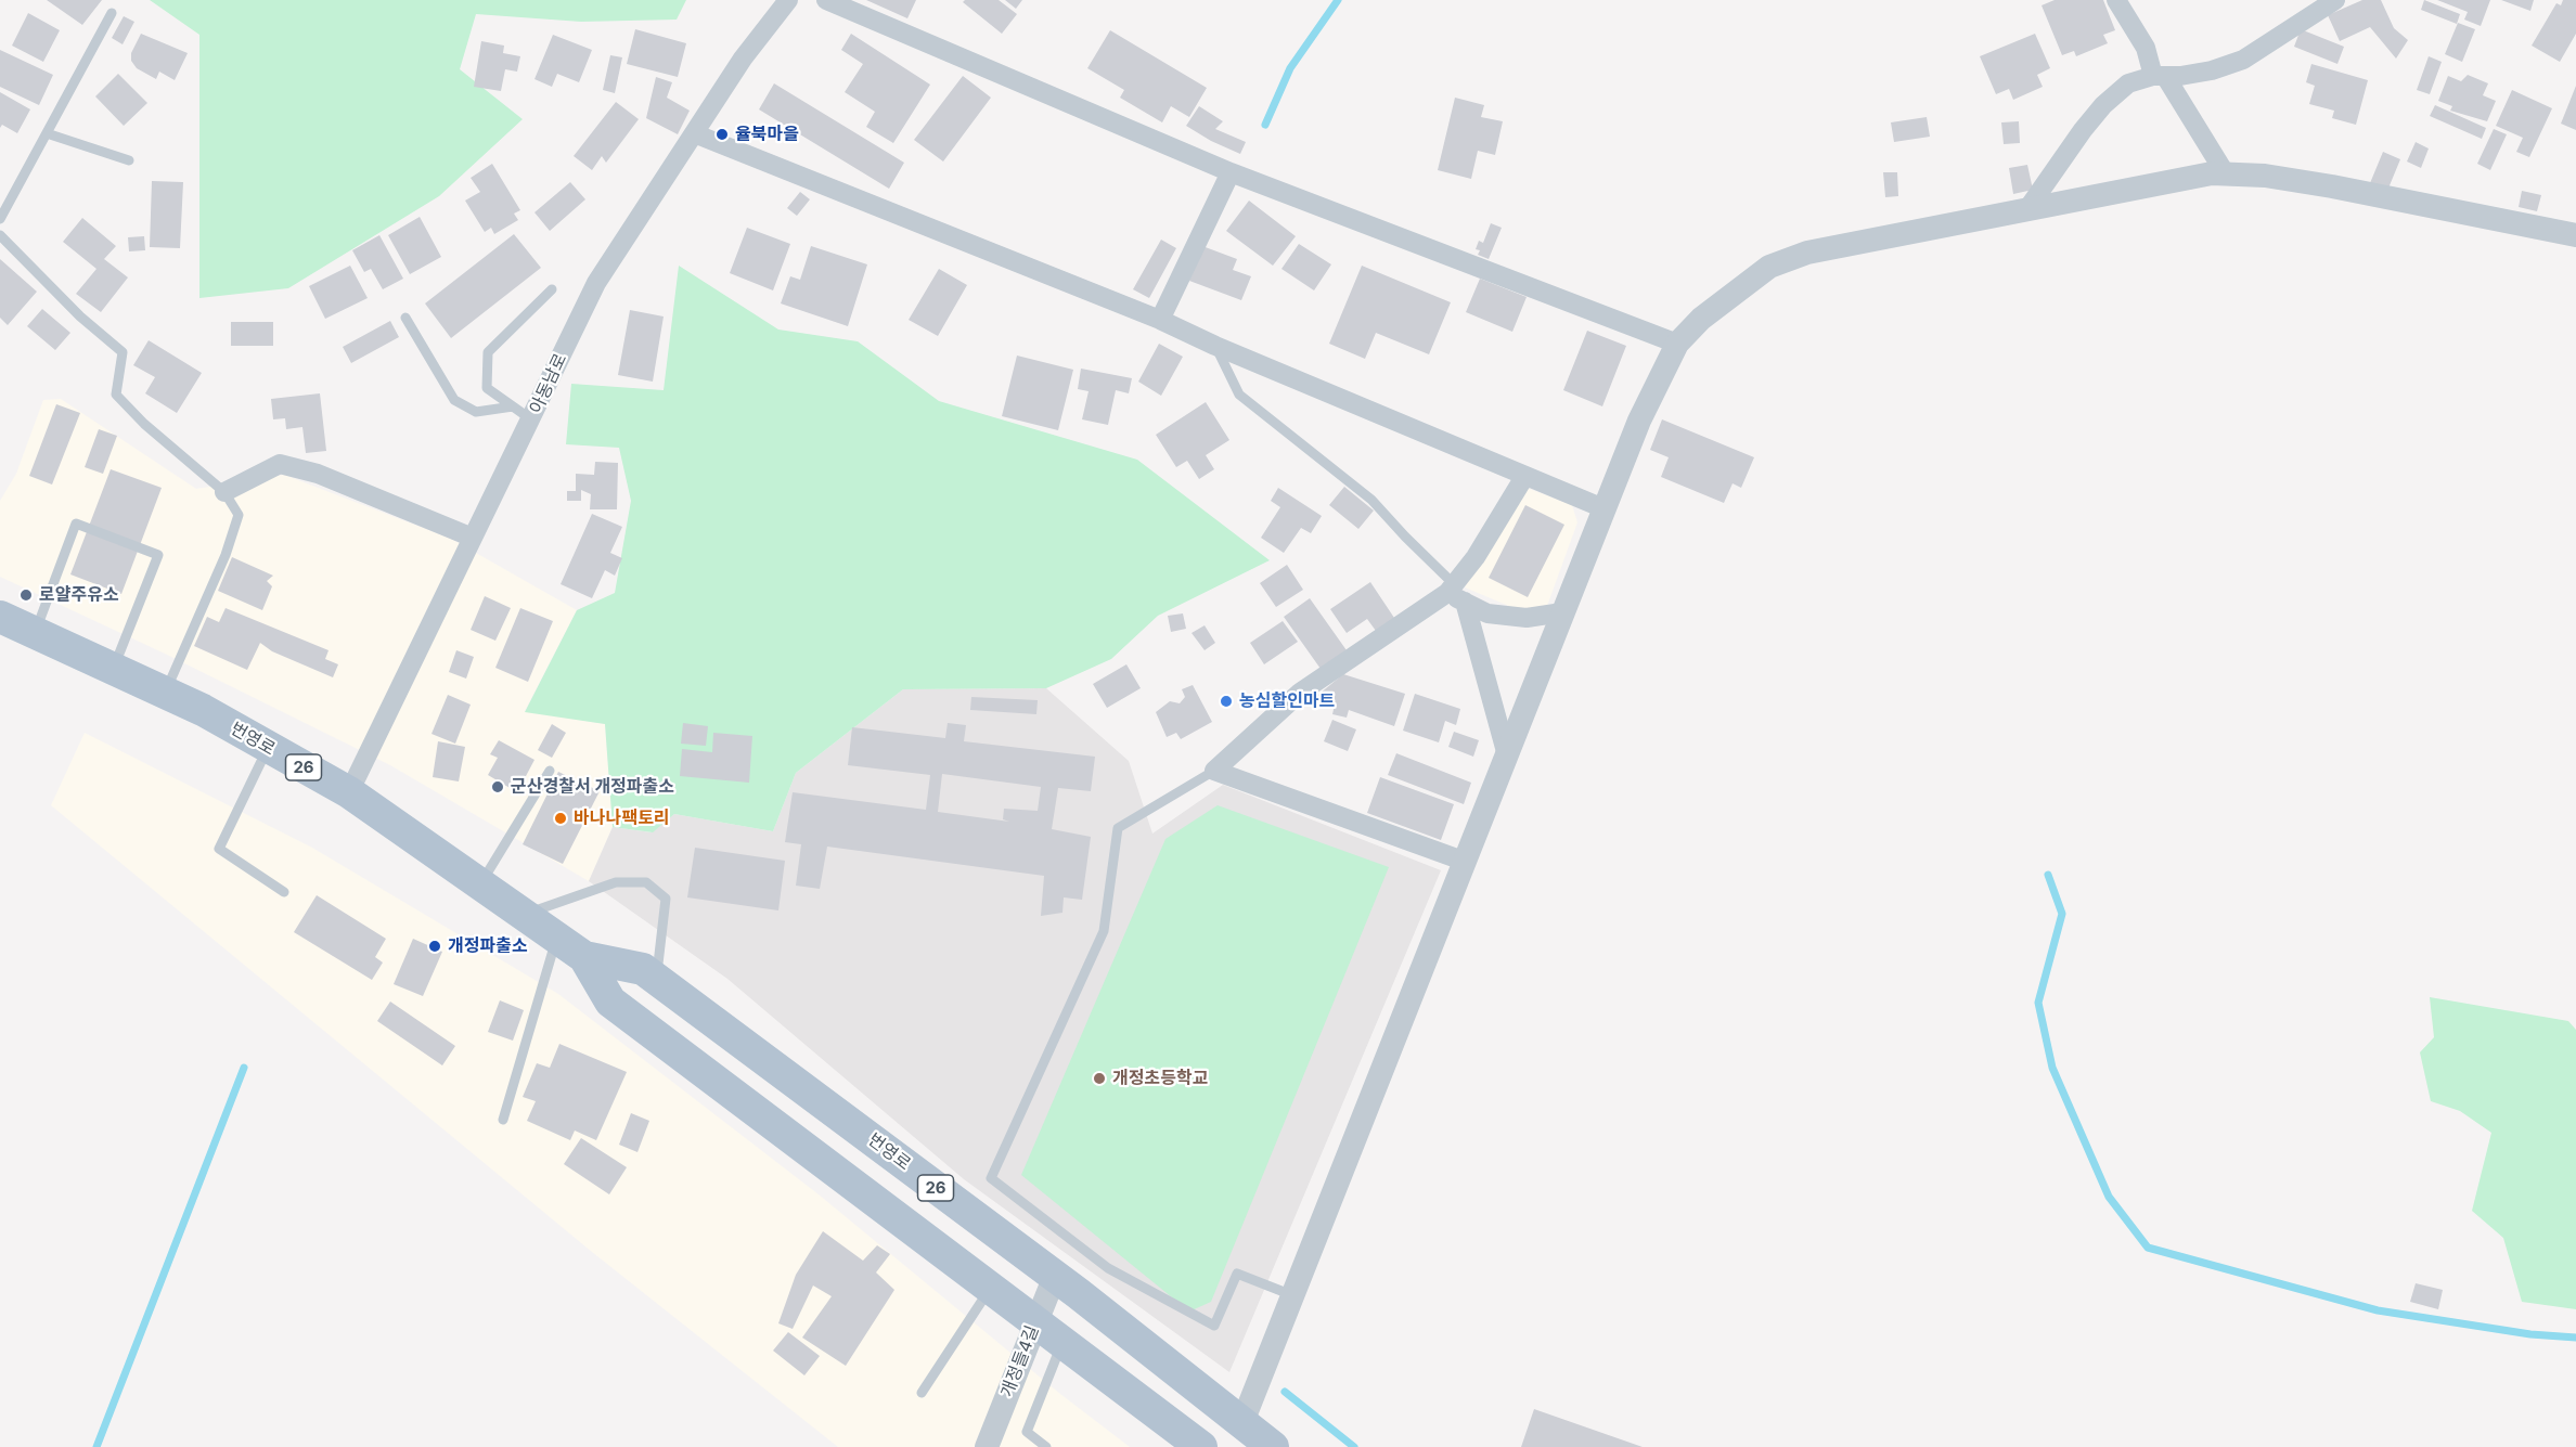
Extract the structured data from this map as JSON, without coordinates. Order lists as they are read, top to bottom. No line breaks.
{"streets":{"main road":["번영로","26"],"street":["아동남로","개정들4길"]},"crossings":[["아동남로","번영로"],["번영로","개정들4길"]],"places":["율북마을","로얄주유소","농심할인마트","군산경찰서 개정파출소","바나나팩토리","개정파출소","개정초등학교"]}
